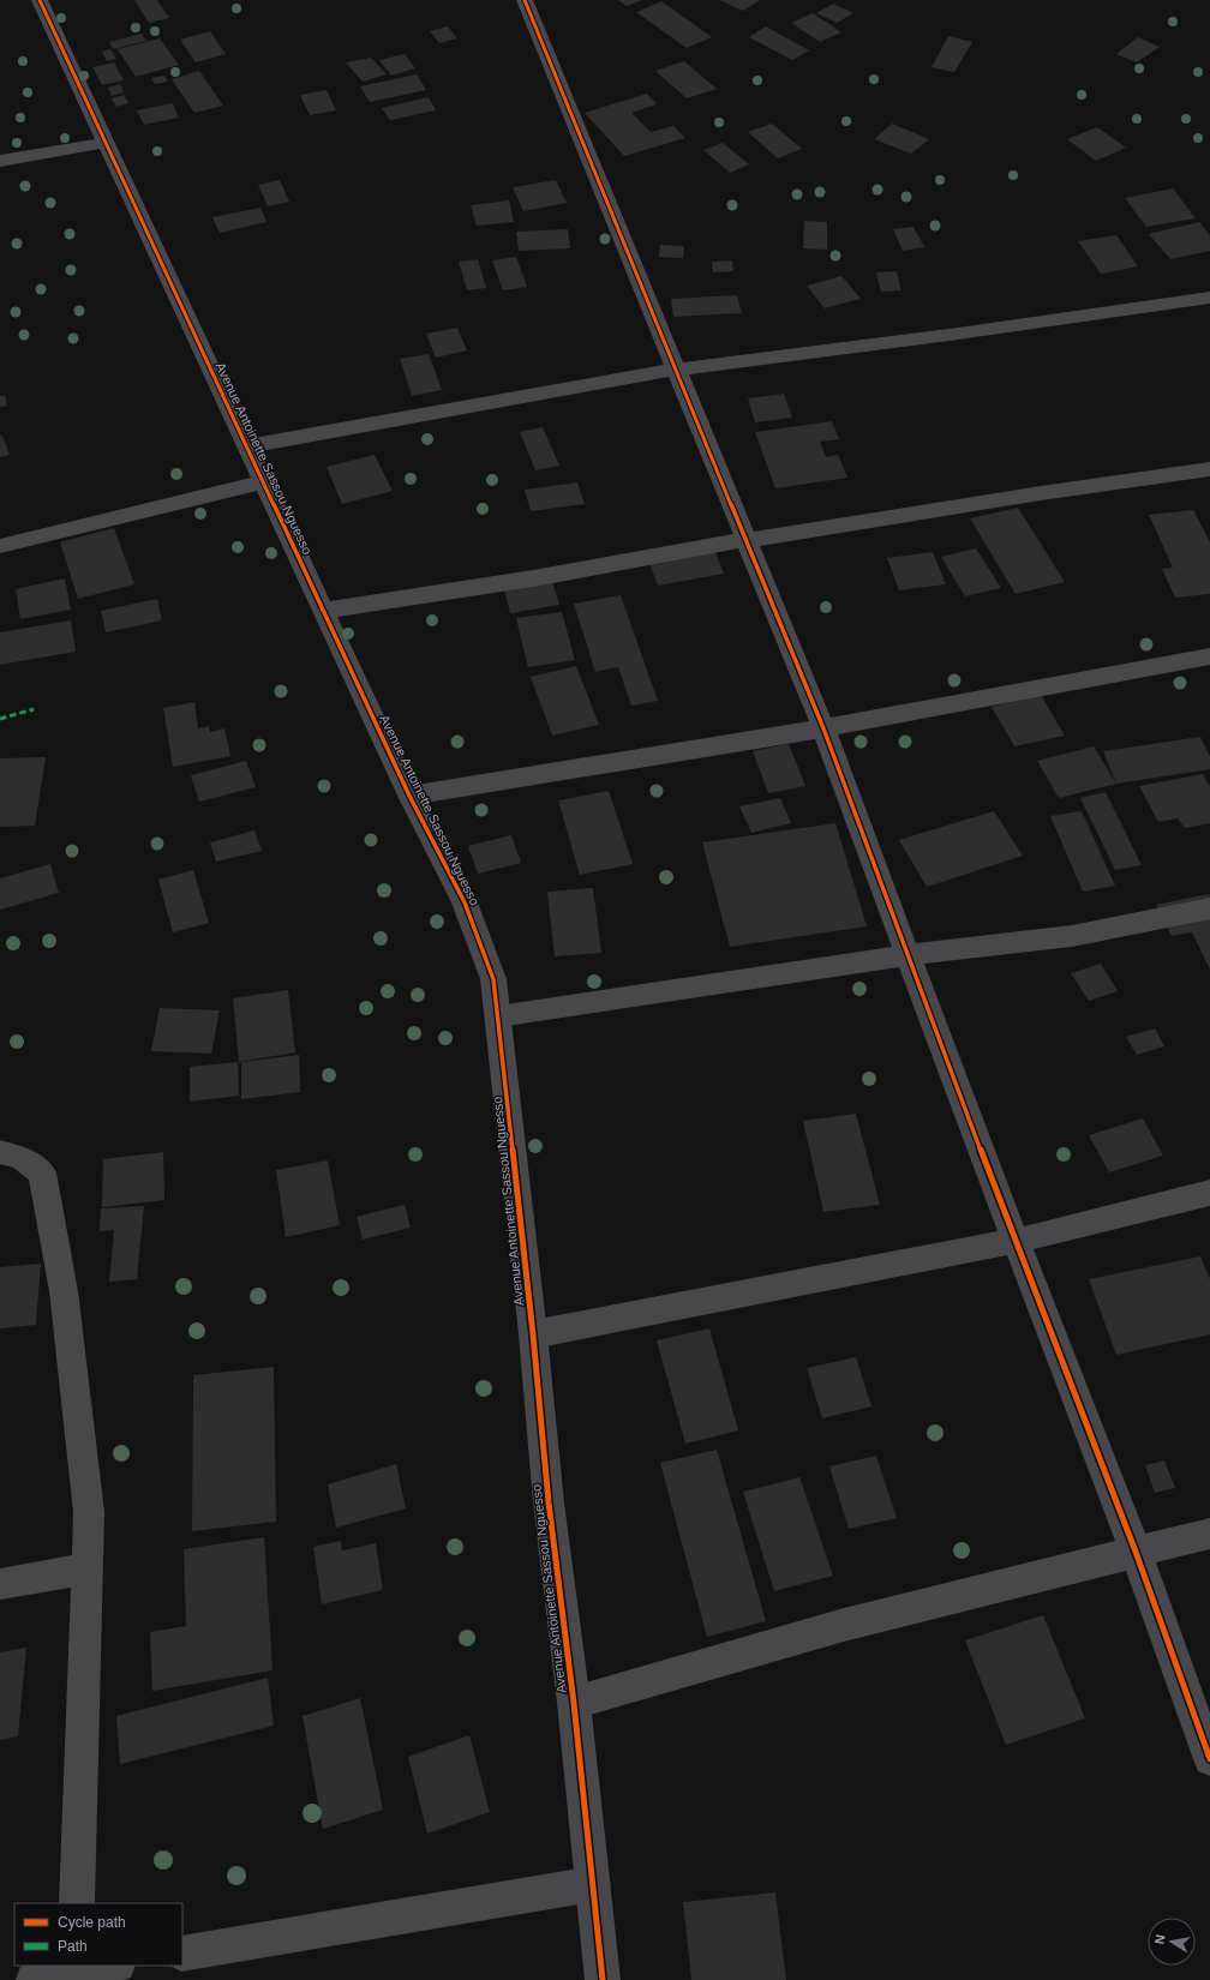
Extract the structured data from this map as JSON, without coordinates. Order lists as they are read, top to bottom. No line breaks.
{"streets":{"street":["Avenue Antoinette Sassou Nguesso"]},"legend":["Cycle path","Path"],"north":"left"}
